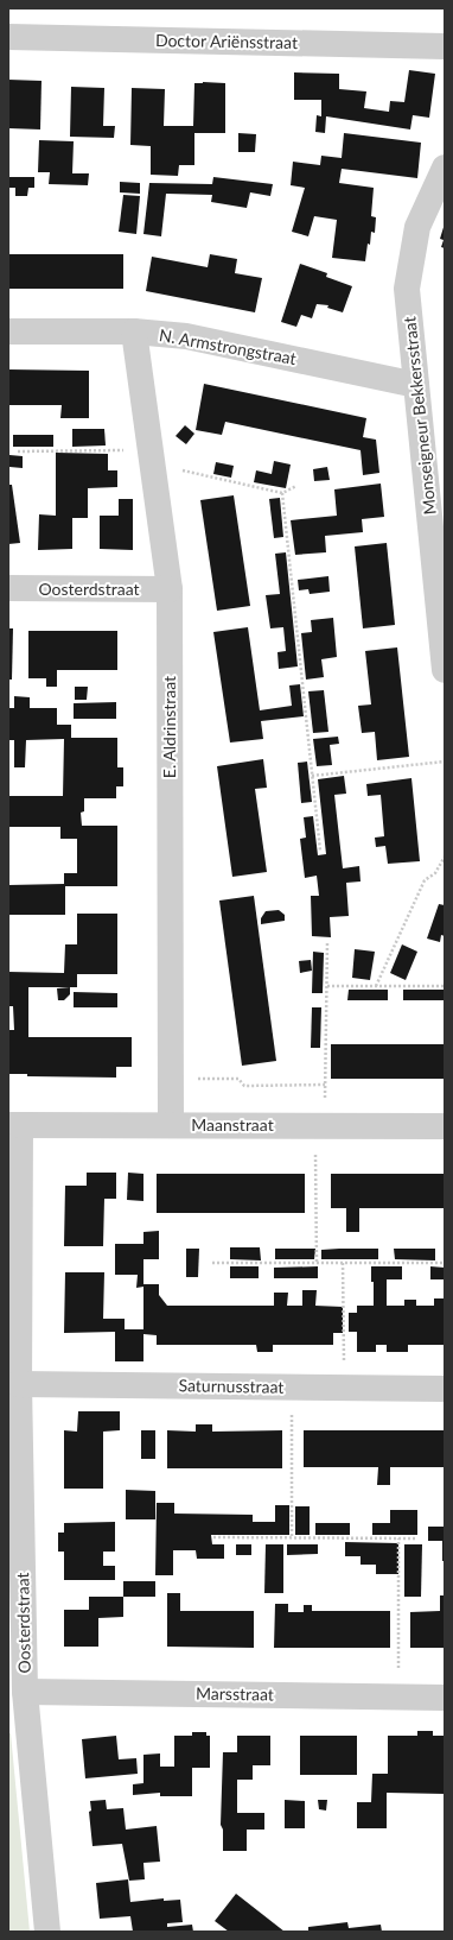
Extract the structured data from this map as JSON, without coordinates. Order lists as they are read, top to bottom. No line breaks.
{"streets":{"street":["Doctor Ariënsstraat","N. Armstrongstraat","Monseigneur Bekkersstraat","Oosterdstraat","E. Aldrinstraat","Maanstraat","Saturnusstraat","Marsstraat"]},"crossings":[["N. Armstrongstraat","Monseigneur Bekkersstraat"],["N. Armstrongstraat","E. Aldrinstraat"],["Oosterdstraat","E. Aldrinstraat"],["Oosterdstraat","Maanstraat"],["Oosterdstraat","Saturnusstraat"],["Oosterdstraat","Marsstraat"],["E. Aldrinstraat","Maanstraat"]]}
